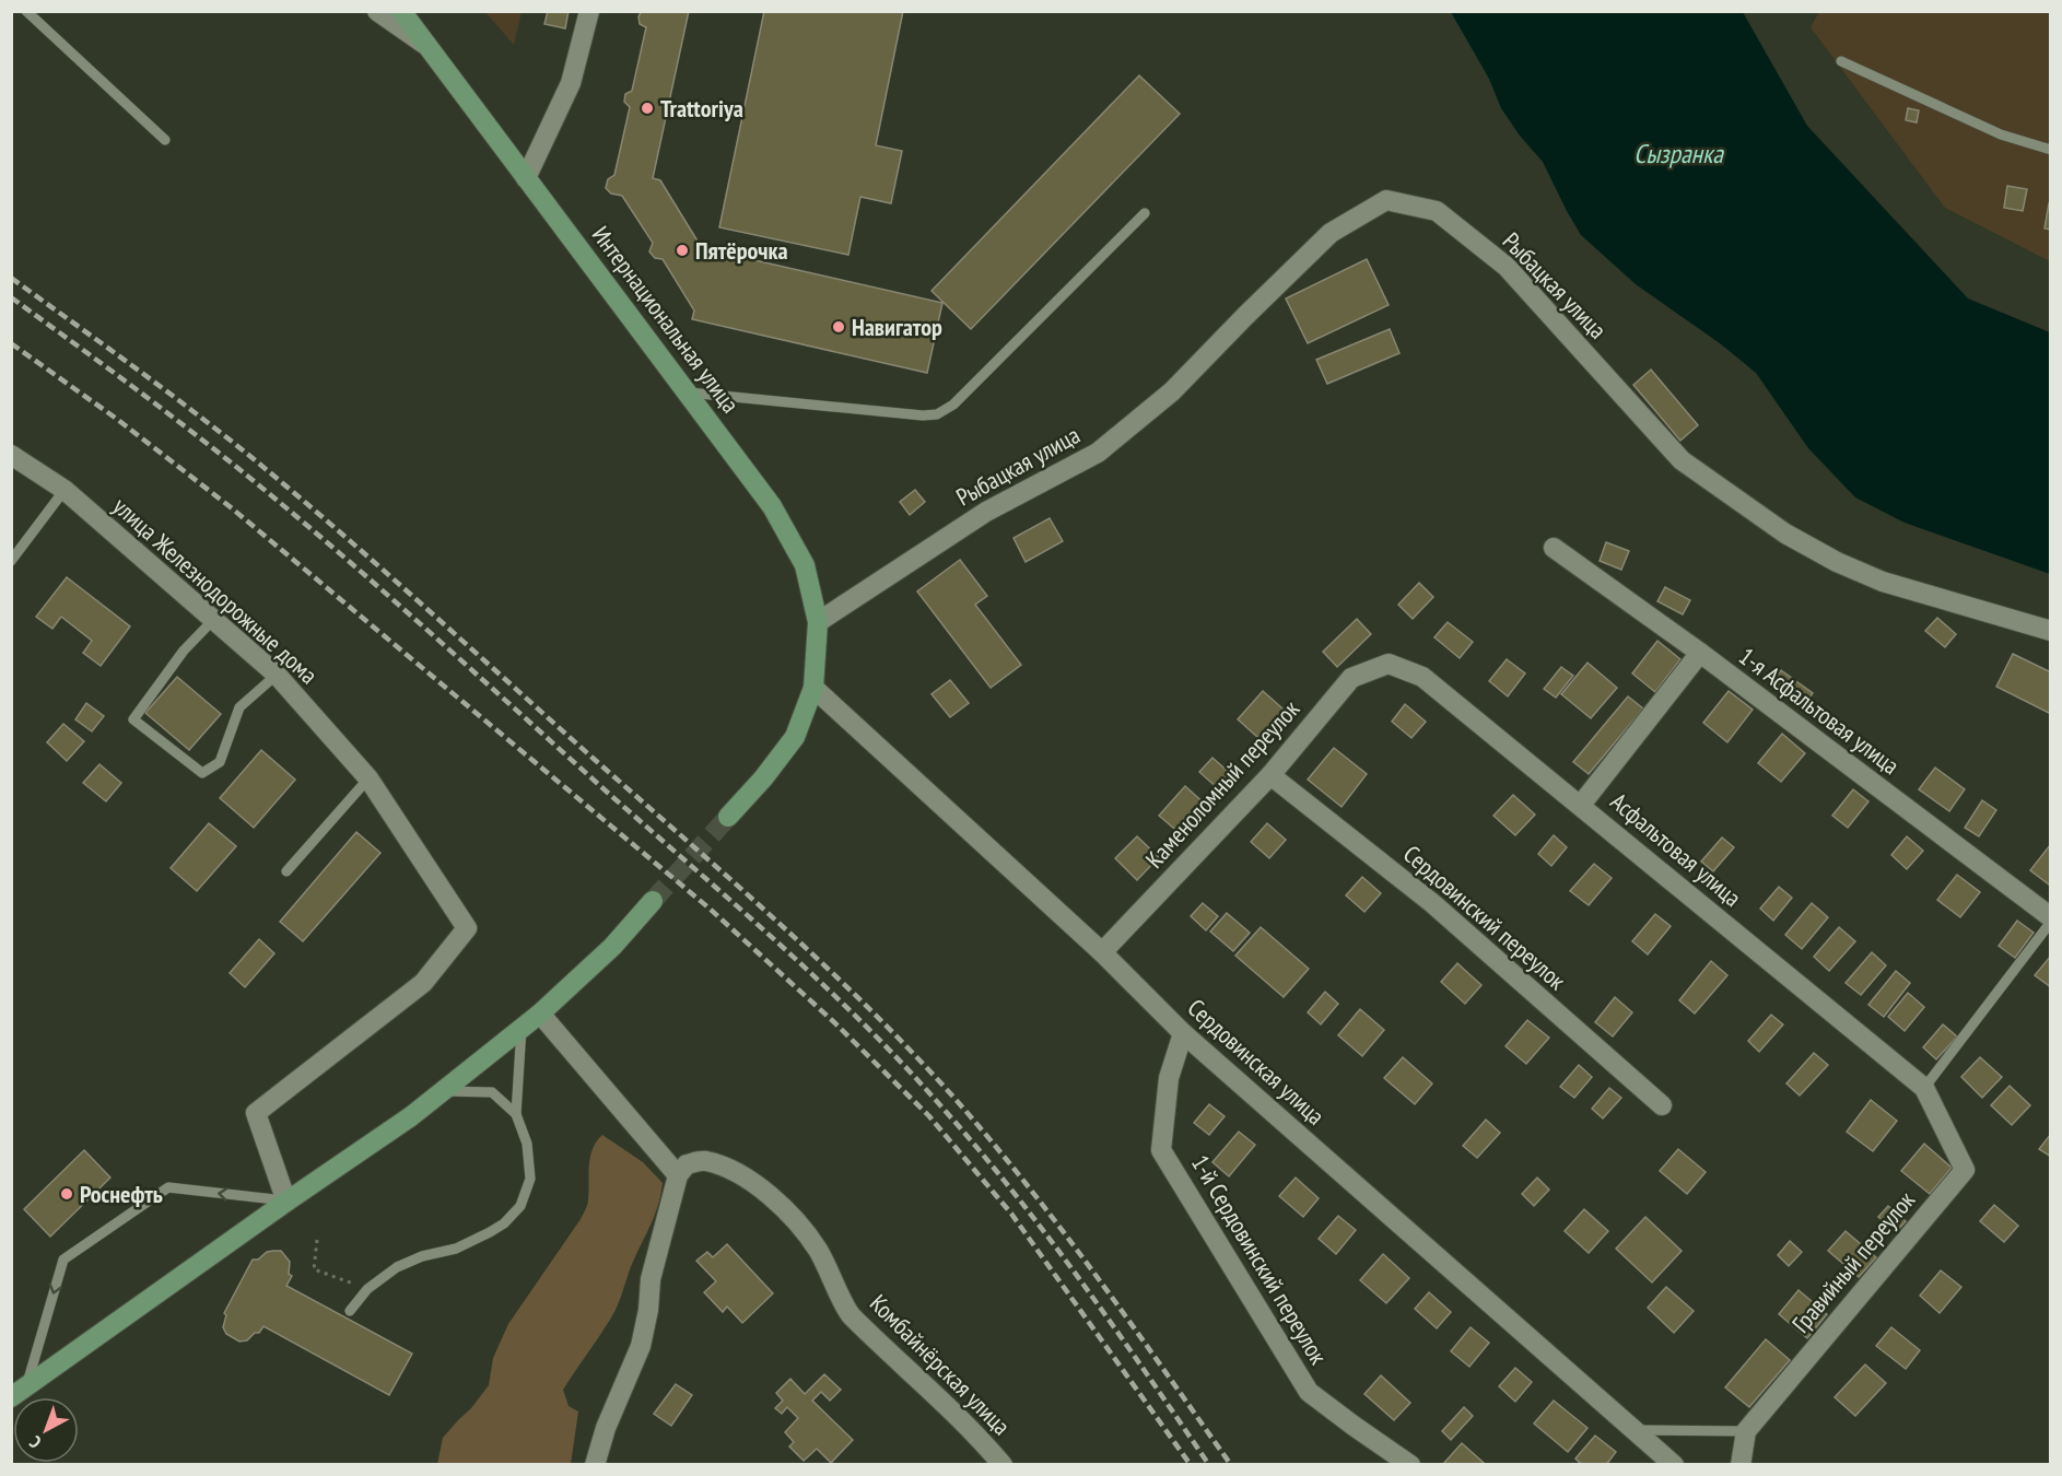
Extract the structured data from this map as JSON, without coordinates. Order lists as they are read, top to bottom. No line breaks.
{"streets":{"main road":["Интернациональная улица"],"street":["Рыбацкая улица","улица Железнодорожные дома","1-я Асфальтовая улица","Каменоломный переулок","Асфальтовая улица","Сердовинский переулок","Сердовинская улица","1-й Сердовинский переулок","Гравийный переулок","Комбайнёрская улица"]},"crossings":[["Рыбацкая улица","Интернациональная улица"],["Интернациональная улица","Сердовинская улица"],["Каменоломный переулок","Асфальтовая улица"],["Каменоломный переулок","Сердовинский переулок"],["Каменоломный переулок","Сердовинская улица"],["Асфальтовая улица","Гравийный переулок"],["Сердовинская улица","1-й Сердовинский переулок"]],"water":["Сызранка"],"places":["Trattoriya","Пятёрочка","Навигатор","Роснефть"],"north":"bottom left"}
